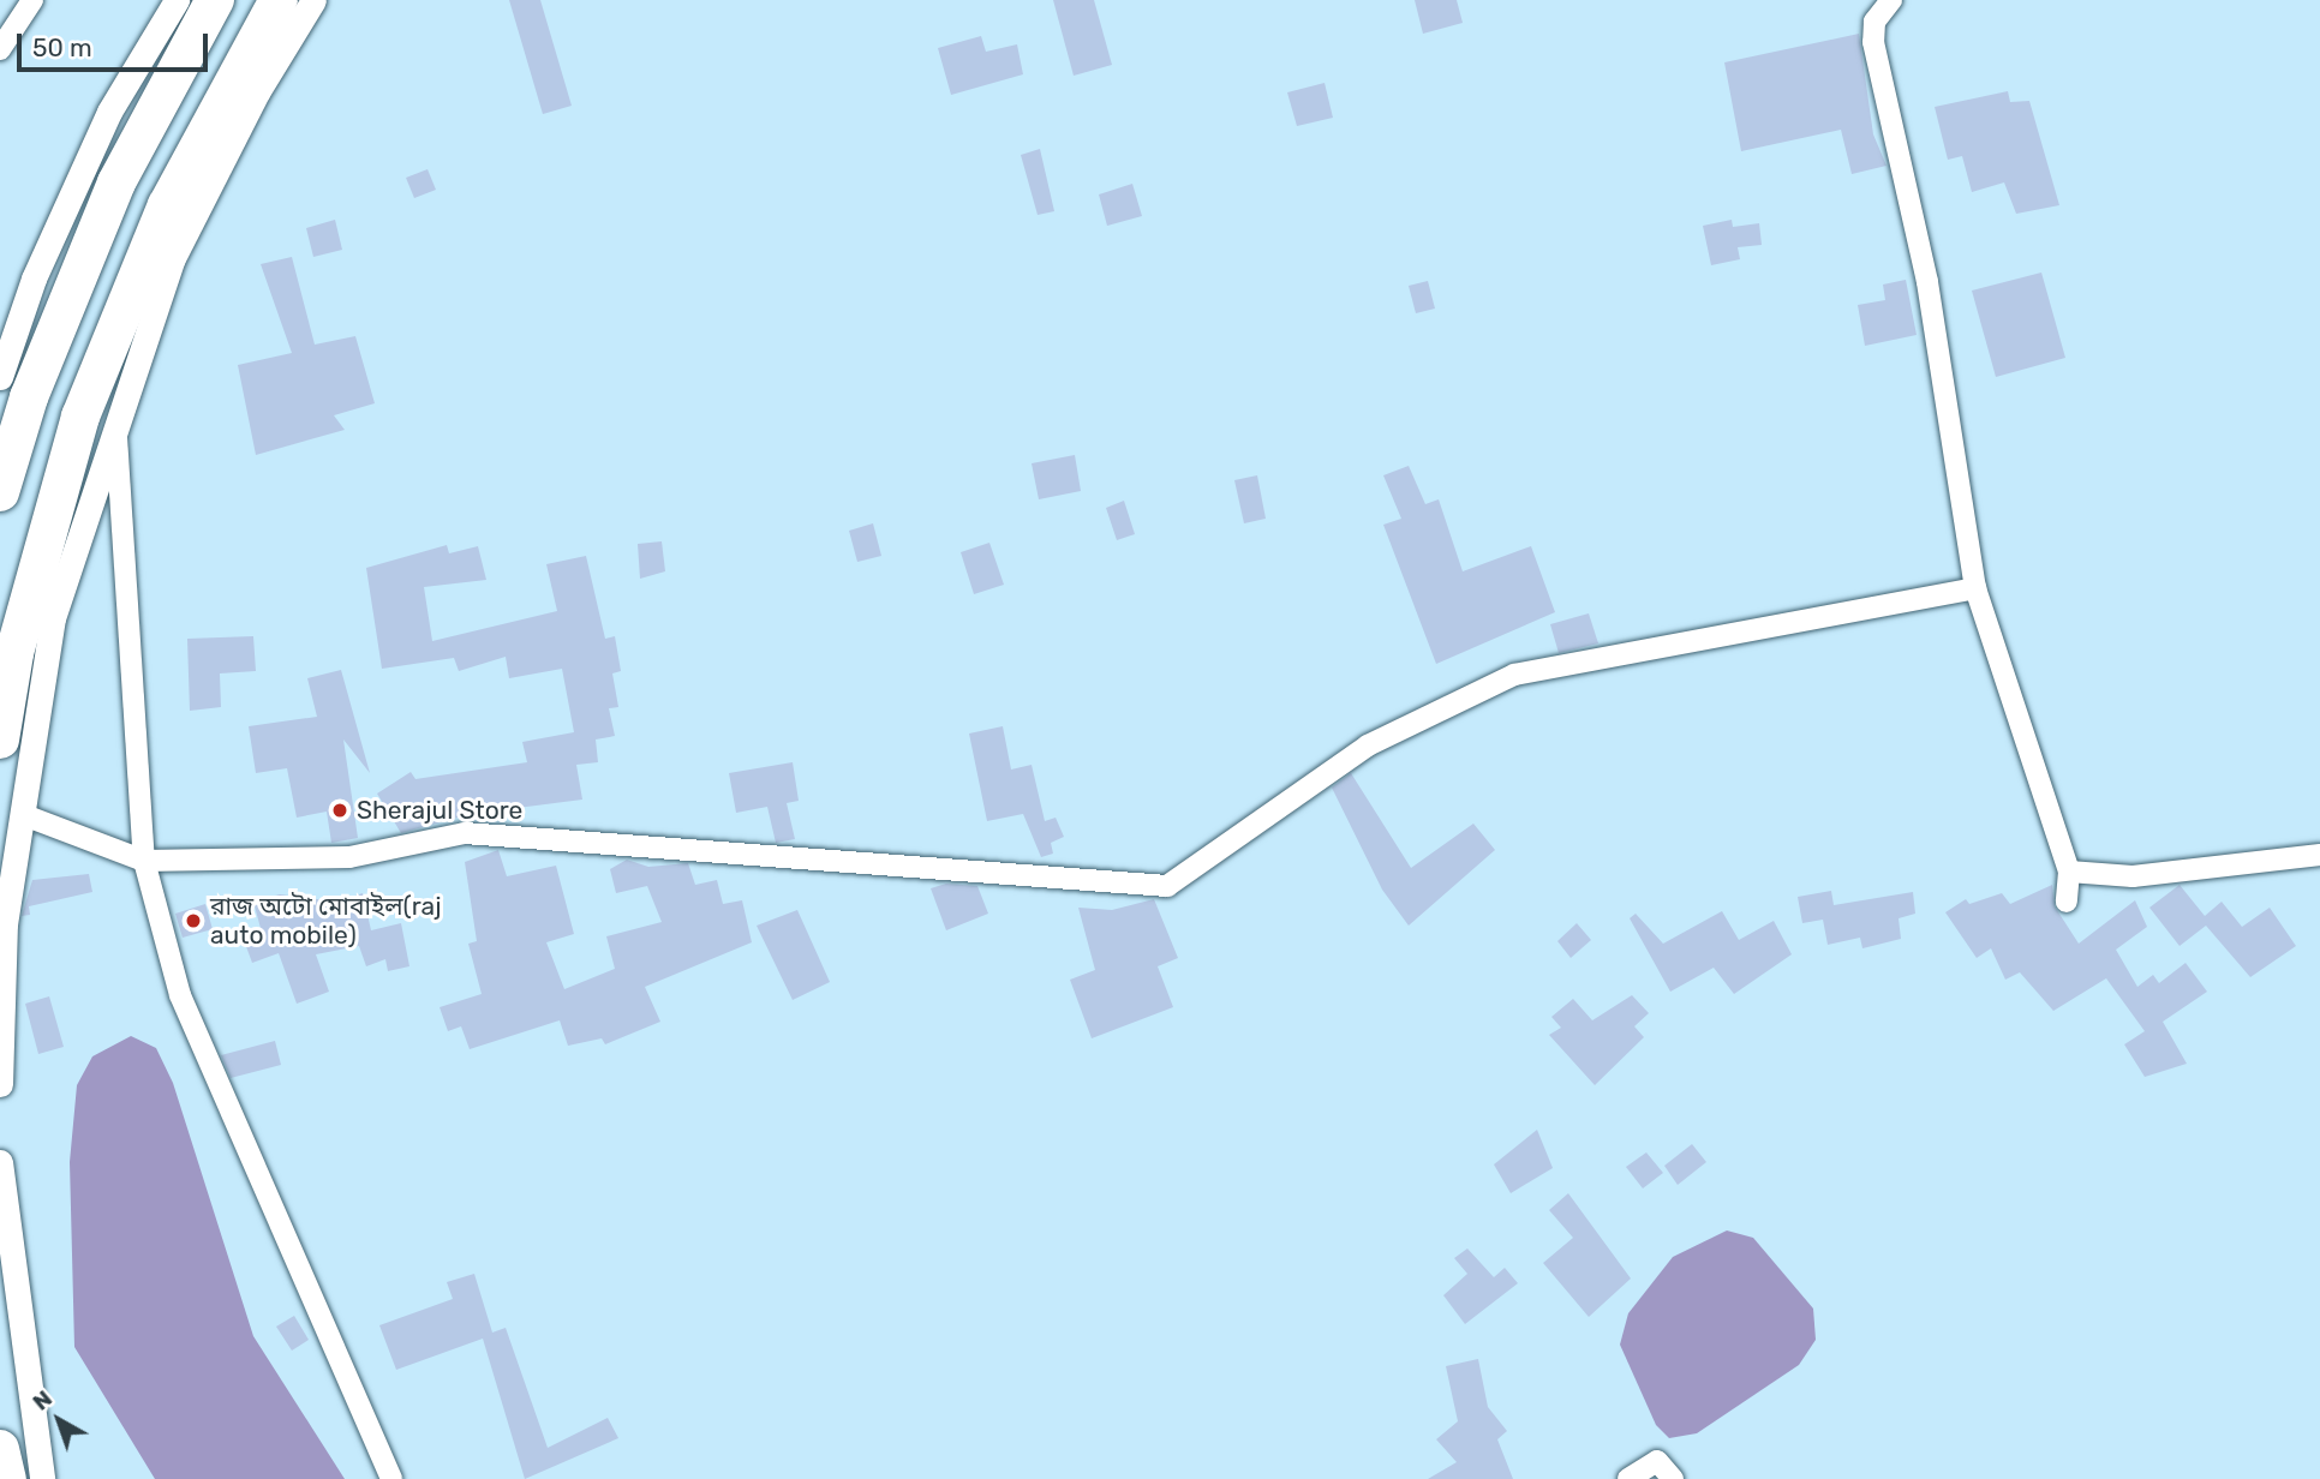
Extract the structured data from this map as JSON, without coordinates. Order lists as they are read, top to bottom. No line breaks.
{"places":["Sherajul Store","রাজ অটো মোবাইল(raj auto mobile)"],"scale_bar":"50 m","north":"top left"}
